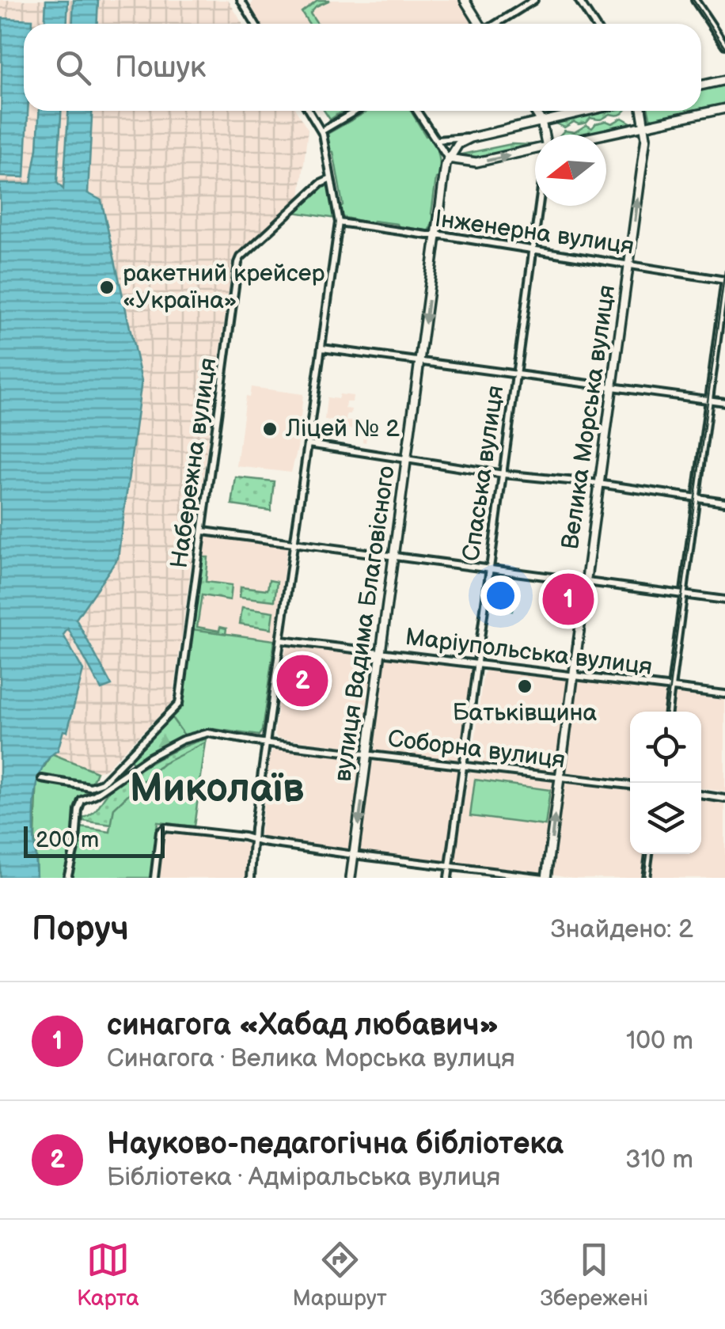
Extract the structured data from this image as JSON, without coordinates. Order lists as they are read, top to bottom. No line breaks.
{"streets":{"main road":["Велика Морська вулиця","Спаська вулиця","вулиця Вадима Благовісного"],"street":["Інженерна вулиця","Набережна вулиця","Маріупольська вулиця","Соборна вулиця"]},"crossings":[["Інженерна вулиця","Велика Морська вулиця"],["Інженерна вулиця","Спаська вулиця"],["Інженерна вулиця","вулиця Вадима Благовісного"],["Велика Морська вулиця","Маріупольська вулиця"],["Велика Морська вулиця","Соборна вулиця"],["Спаська вулиця","Маріупольська вулиця"],["Спаська вулиця","Соборна вулиця"],["вулиця Вадима Благовісного","Маріупольська вулиця"],["вулиця Вадима Благовісного","Соборна вулиця"]],"districts":["Миколаїв"],"places":["ракетний крейсер «Україна»","Ліцей № 2","Батьківщина"],"scale_bar":"200 m","north":"left","page":{"search":"Пошук","pins":["1","2"],"scale":"200 m","heading":["Поруч","Знайдено: 2"],"list":[{"mark":"1","name":"синагога «Хабад любавич»","note":"Синагога · Велика Морська вулиця","value":"100 m"},{"mark":"2","name":"Науково-педагогічна бібліотека","note":"Бібліотека · Адміральська вулиця","value":"310 m"}],"nav":["Карта","Маршрут","Збережені"]}}
